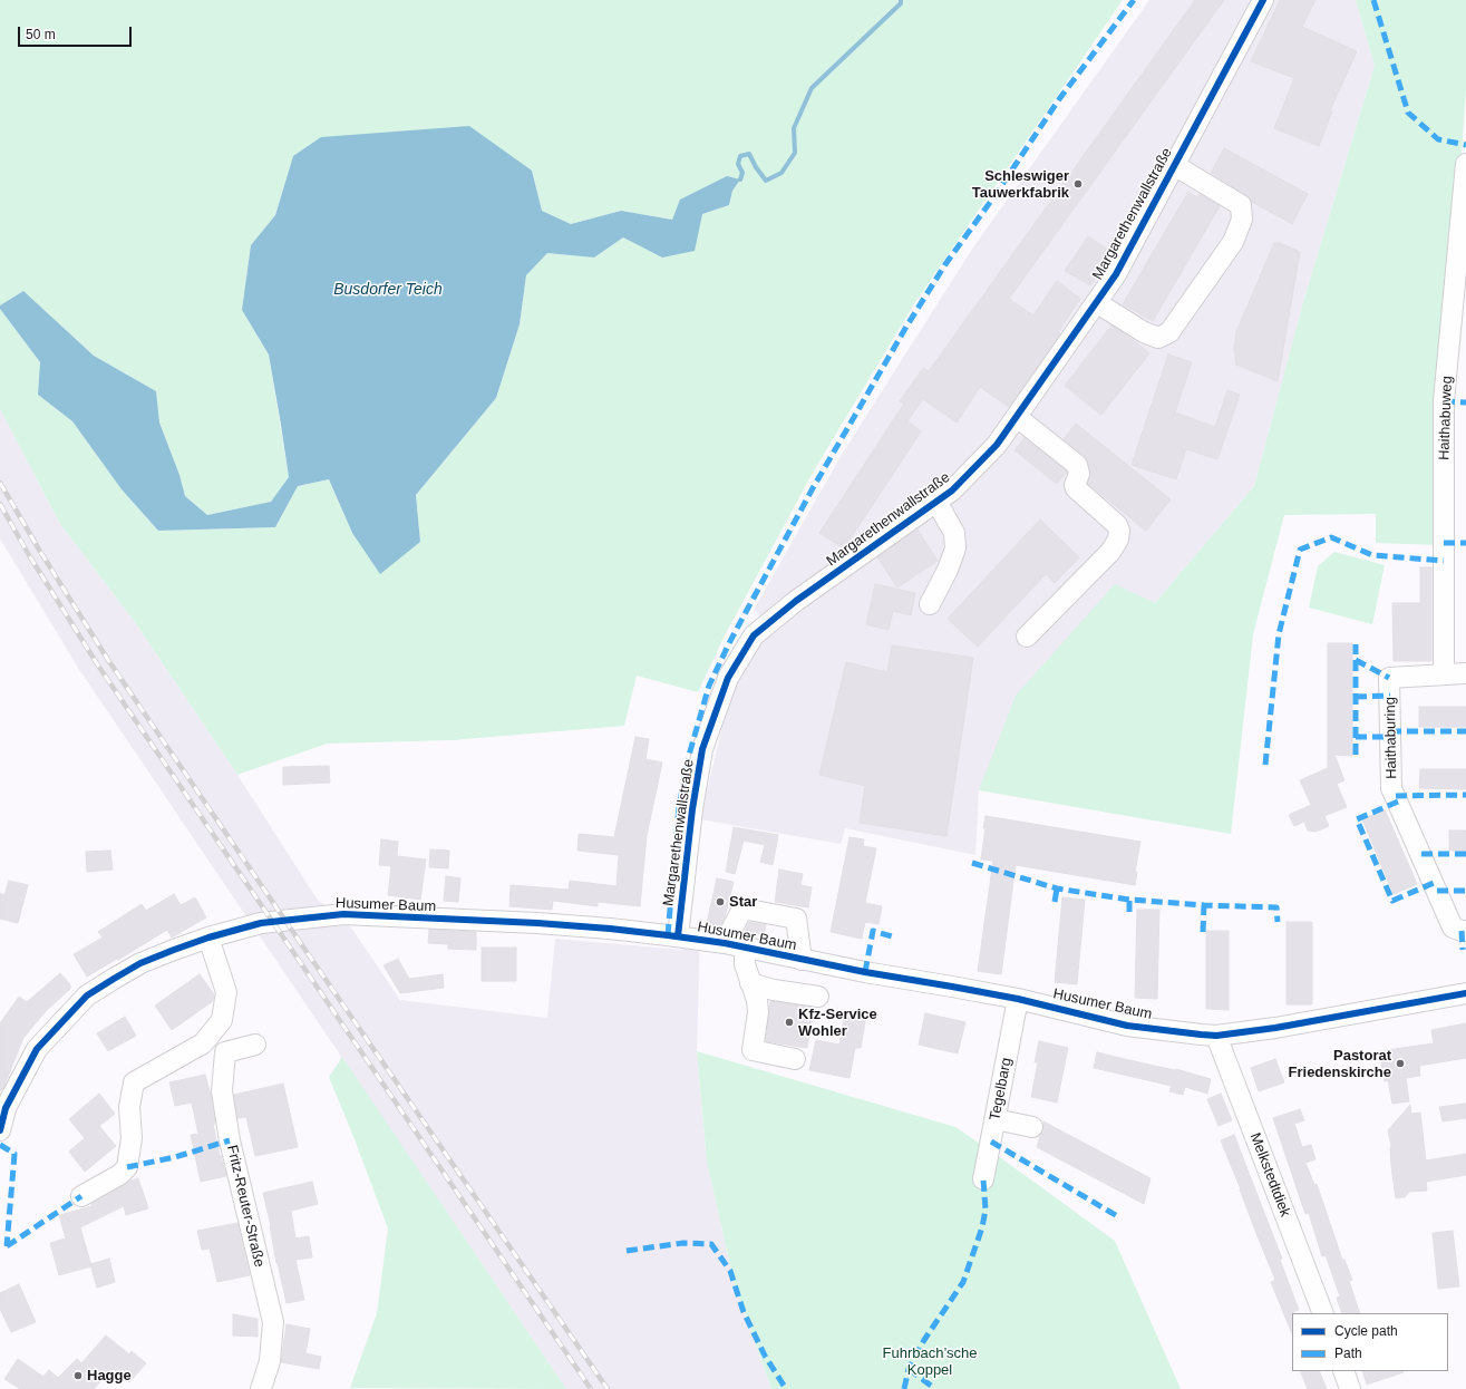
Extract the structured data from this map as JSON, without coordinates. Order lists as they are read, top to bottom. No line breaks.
{"streets":{"street":["Margarethenwallstraße","Haithabuweg","Haithaburing","Husumer Baum","Tegelbarg","Melkstedtdiek","Fritz-Reuter-Straße"]},"crossings":[["Margarethenwallstraße","Husumer Baum"],["Haithabuweg","Haithaburing"],["Husumer Baum","Tegelbarg"],["Husumer Baum","Melkstedtdiek"]],"water":["Busdorfer Teich"],"parks":["Fuhrbach’sche Koppel"],"places":["Schleswiger Tauwerkfabrik","Star","Kfz-Service Wohler","Pastorat Friedenskirche","Hagge"],"legend":["Cycle path","Path"],"scale_bar":"50 m"}
